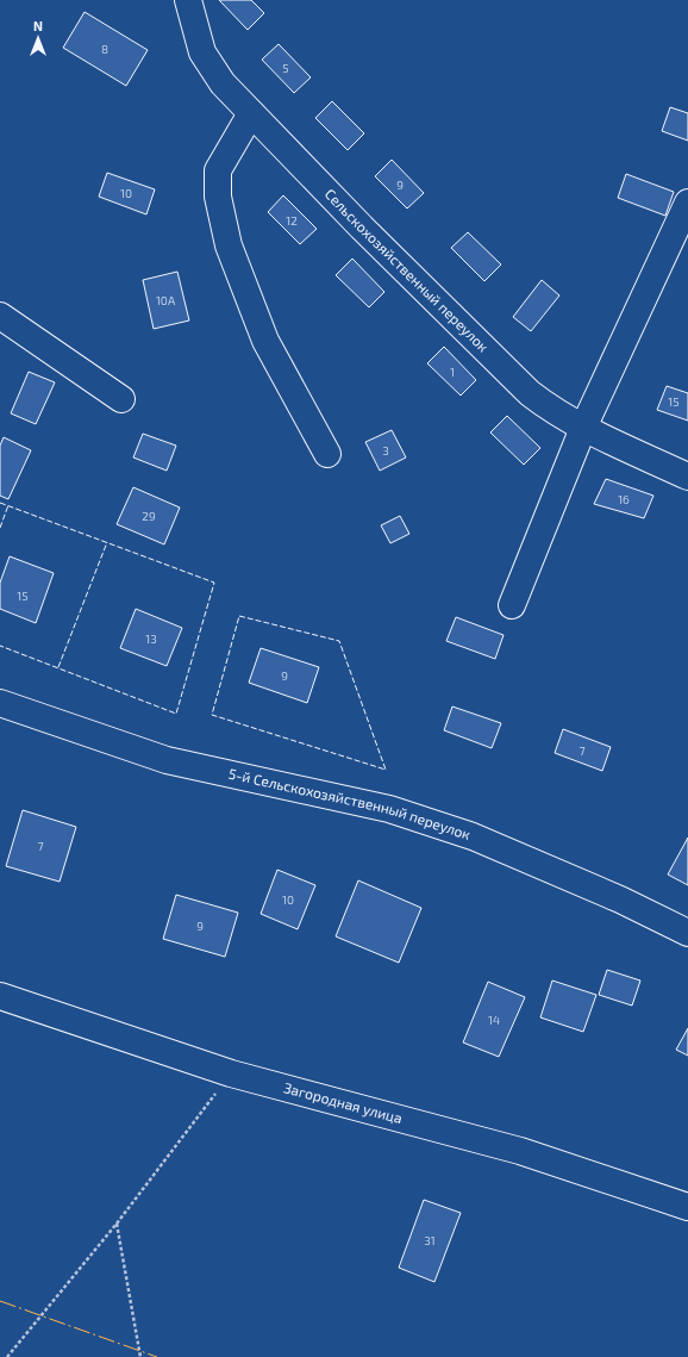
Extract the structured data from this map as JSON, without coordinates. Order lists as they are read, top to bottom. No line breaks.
{"streets":{"street":["Сельскохозяйственный переулок","5-й Сельскохозяйственный переулок","Загородная улица"]},"house_numbers":["8","5","9","10","12","10А","1","15","3","16","29","15","13","9","7","7","10","9","14","31"],"north":"top"}
